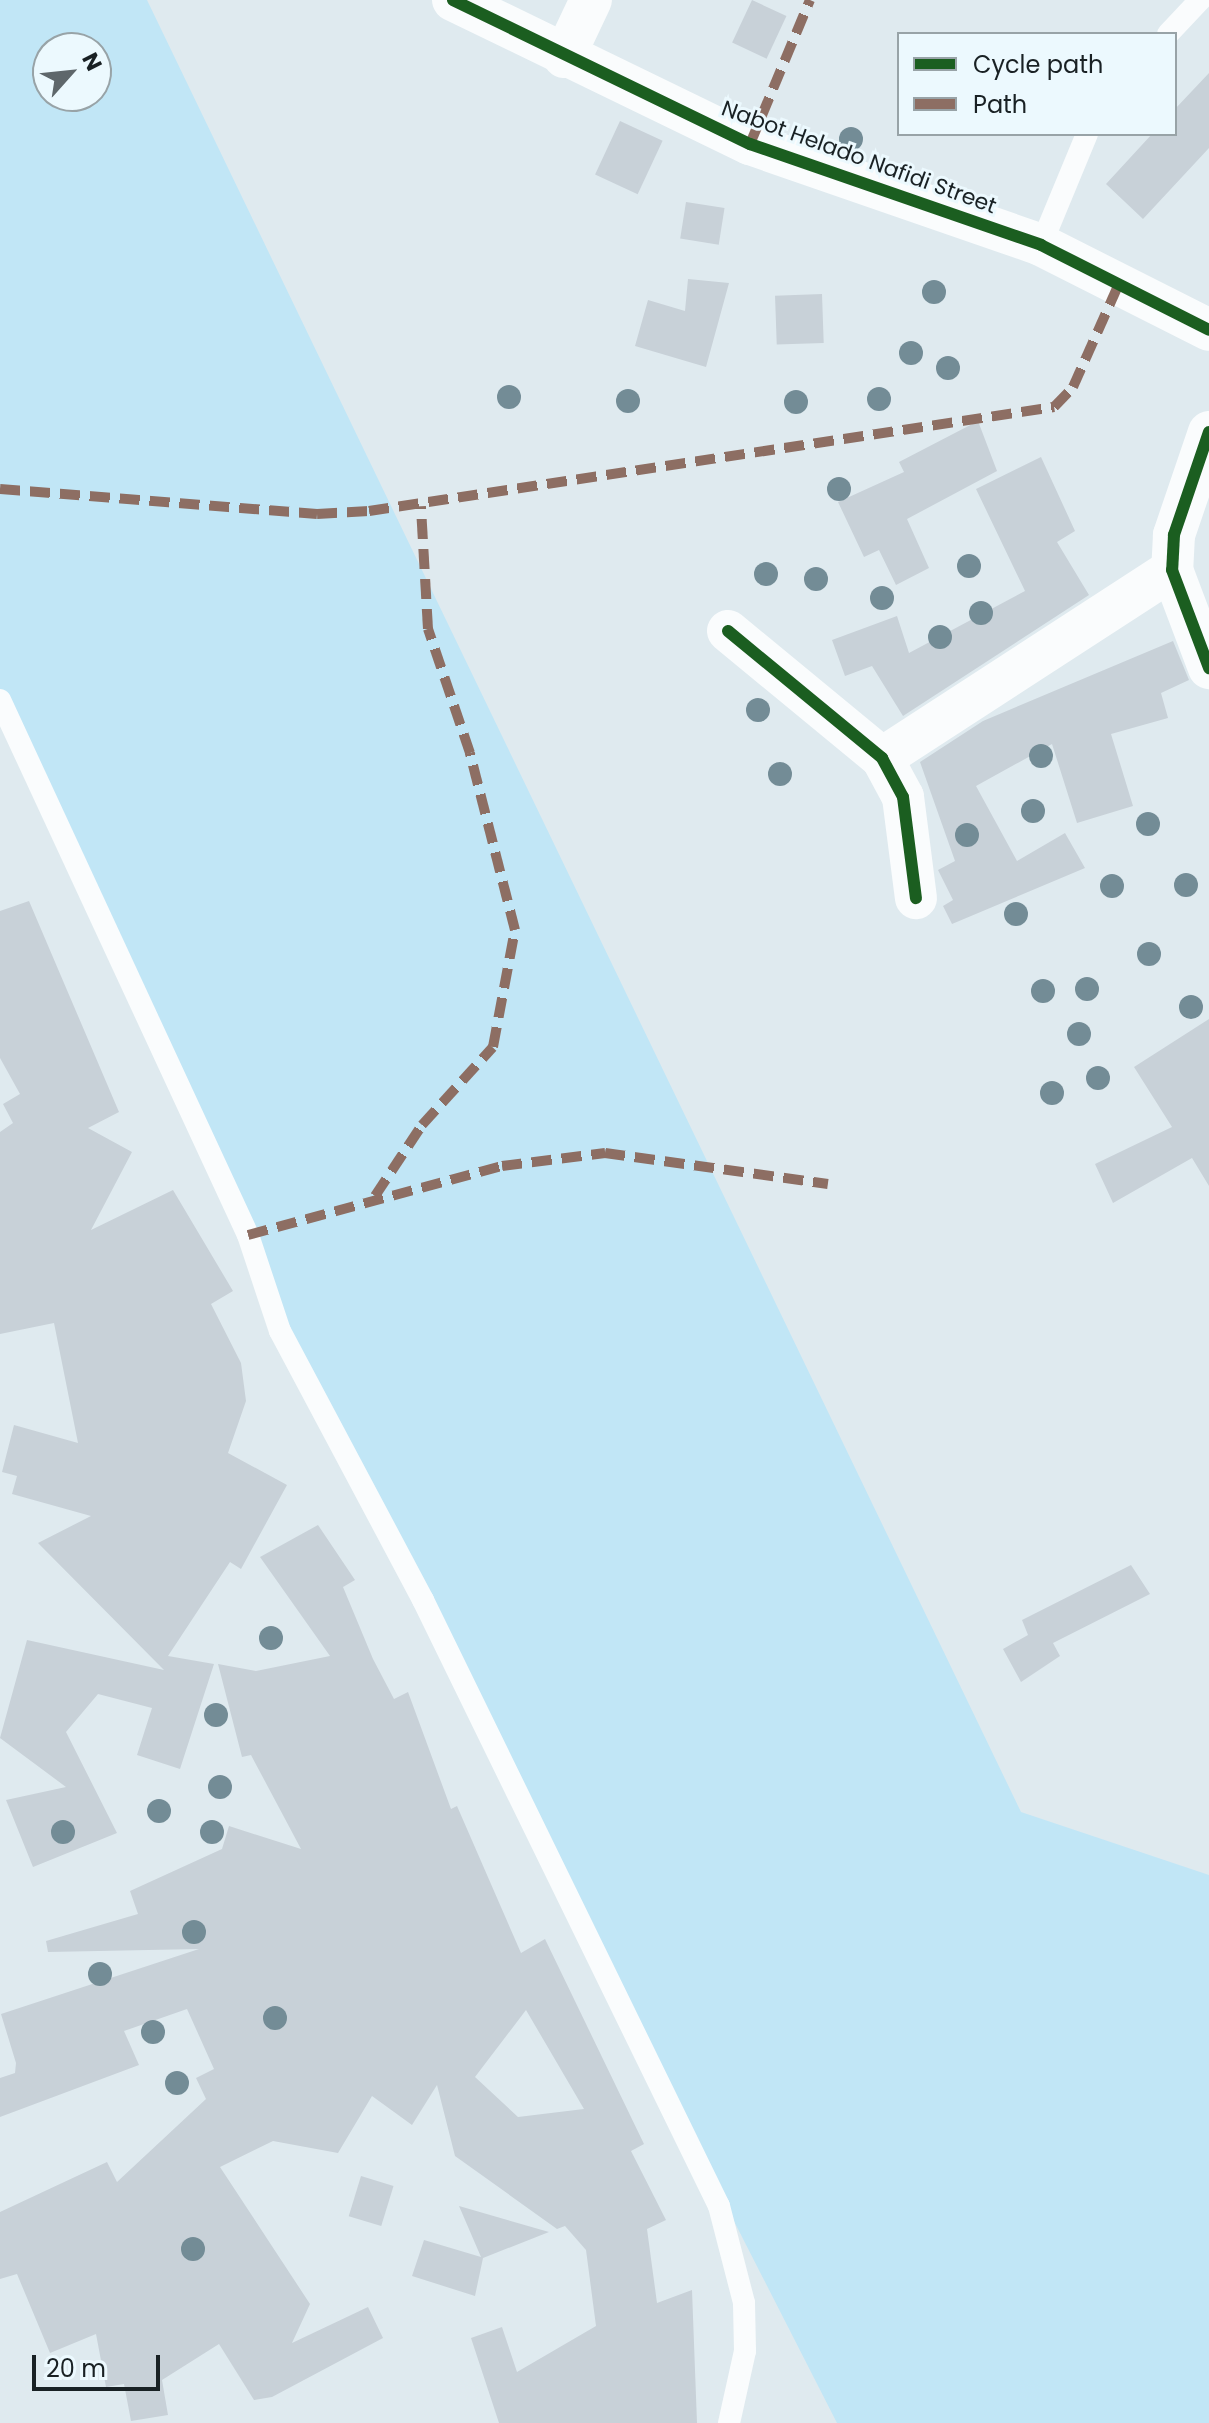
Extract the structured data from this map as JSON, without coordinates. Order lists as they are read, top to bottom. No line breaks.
{"streets":{"street":["Nabot Helado Nafidi Street"]},"legend":["Cycle path","Path"],"scale_bar":"20 m","north":"top right"}
